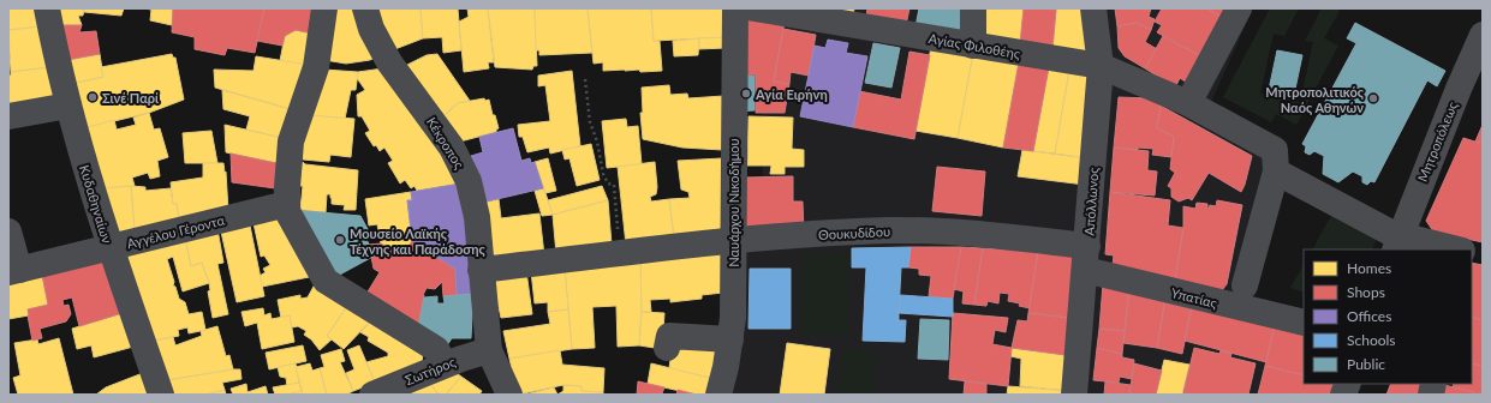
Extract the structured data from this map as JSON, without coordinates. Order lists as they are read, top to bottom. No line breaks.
{"streets":{"street":["Αγίας Φιλοθέης","Μητροπόλεως","Κέκροπος","Απόλλωνος","Ναυάρχου Νικοδήμου","Κυδαθηναίων","Αγγέλου Γέροντα","Θουκυδίδου","Υπατίας","Σωτήρος"]},"crossings":[["Αγίας Φιλοθέης","Απόλλωνος"],["Κέκροπος","Θουκυδίδου"],["Κέκροπος","Σωτήρος"],["Απόλλωνος","Θουκυδίδου"],["Απόλλωνος","Υπατίας"],["Ναυάρχου Νικοδήμου","Θουκυδίδου"],["Κυδαθηναίων","Αγγέλου Γέροντα"],["Θουκυδίδου","Υπατίας"]],"places":["Αγία Ειρήνη","Σινέ Παρί","Μητροπολιτικός Ναός Αθηνών","Μουσείο Λαϊκής Τέχνης και Παράδοσης"],"legend":["Homes","Shops","Offices","Schools","Public"]}
